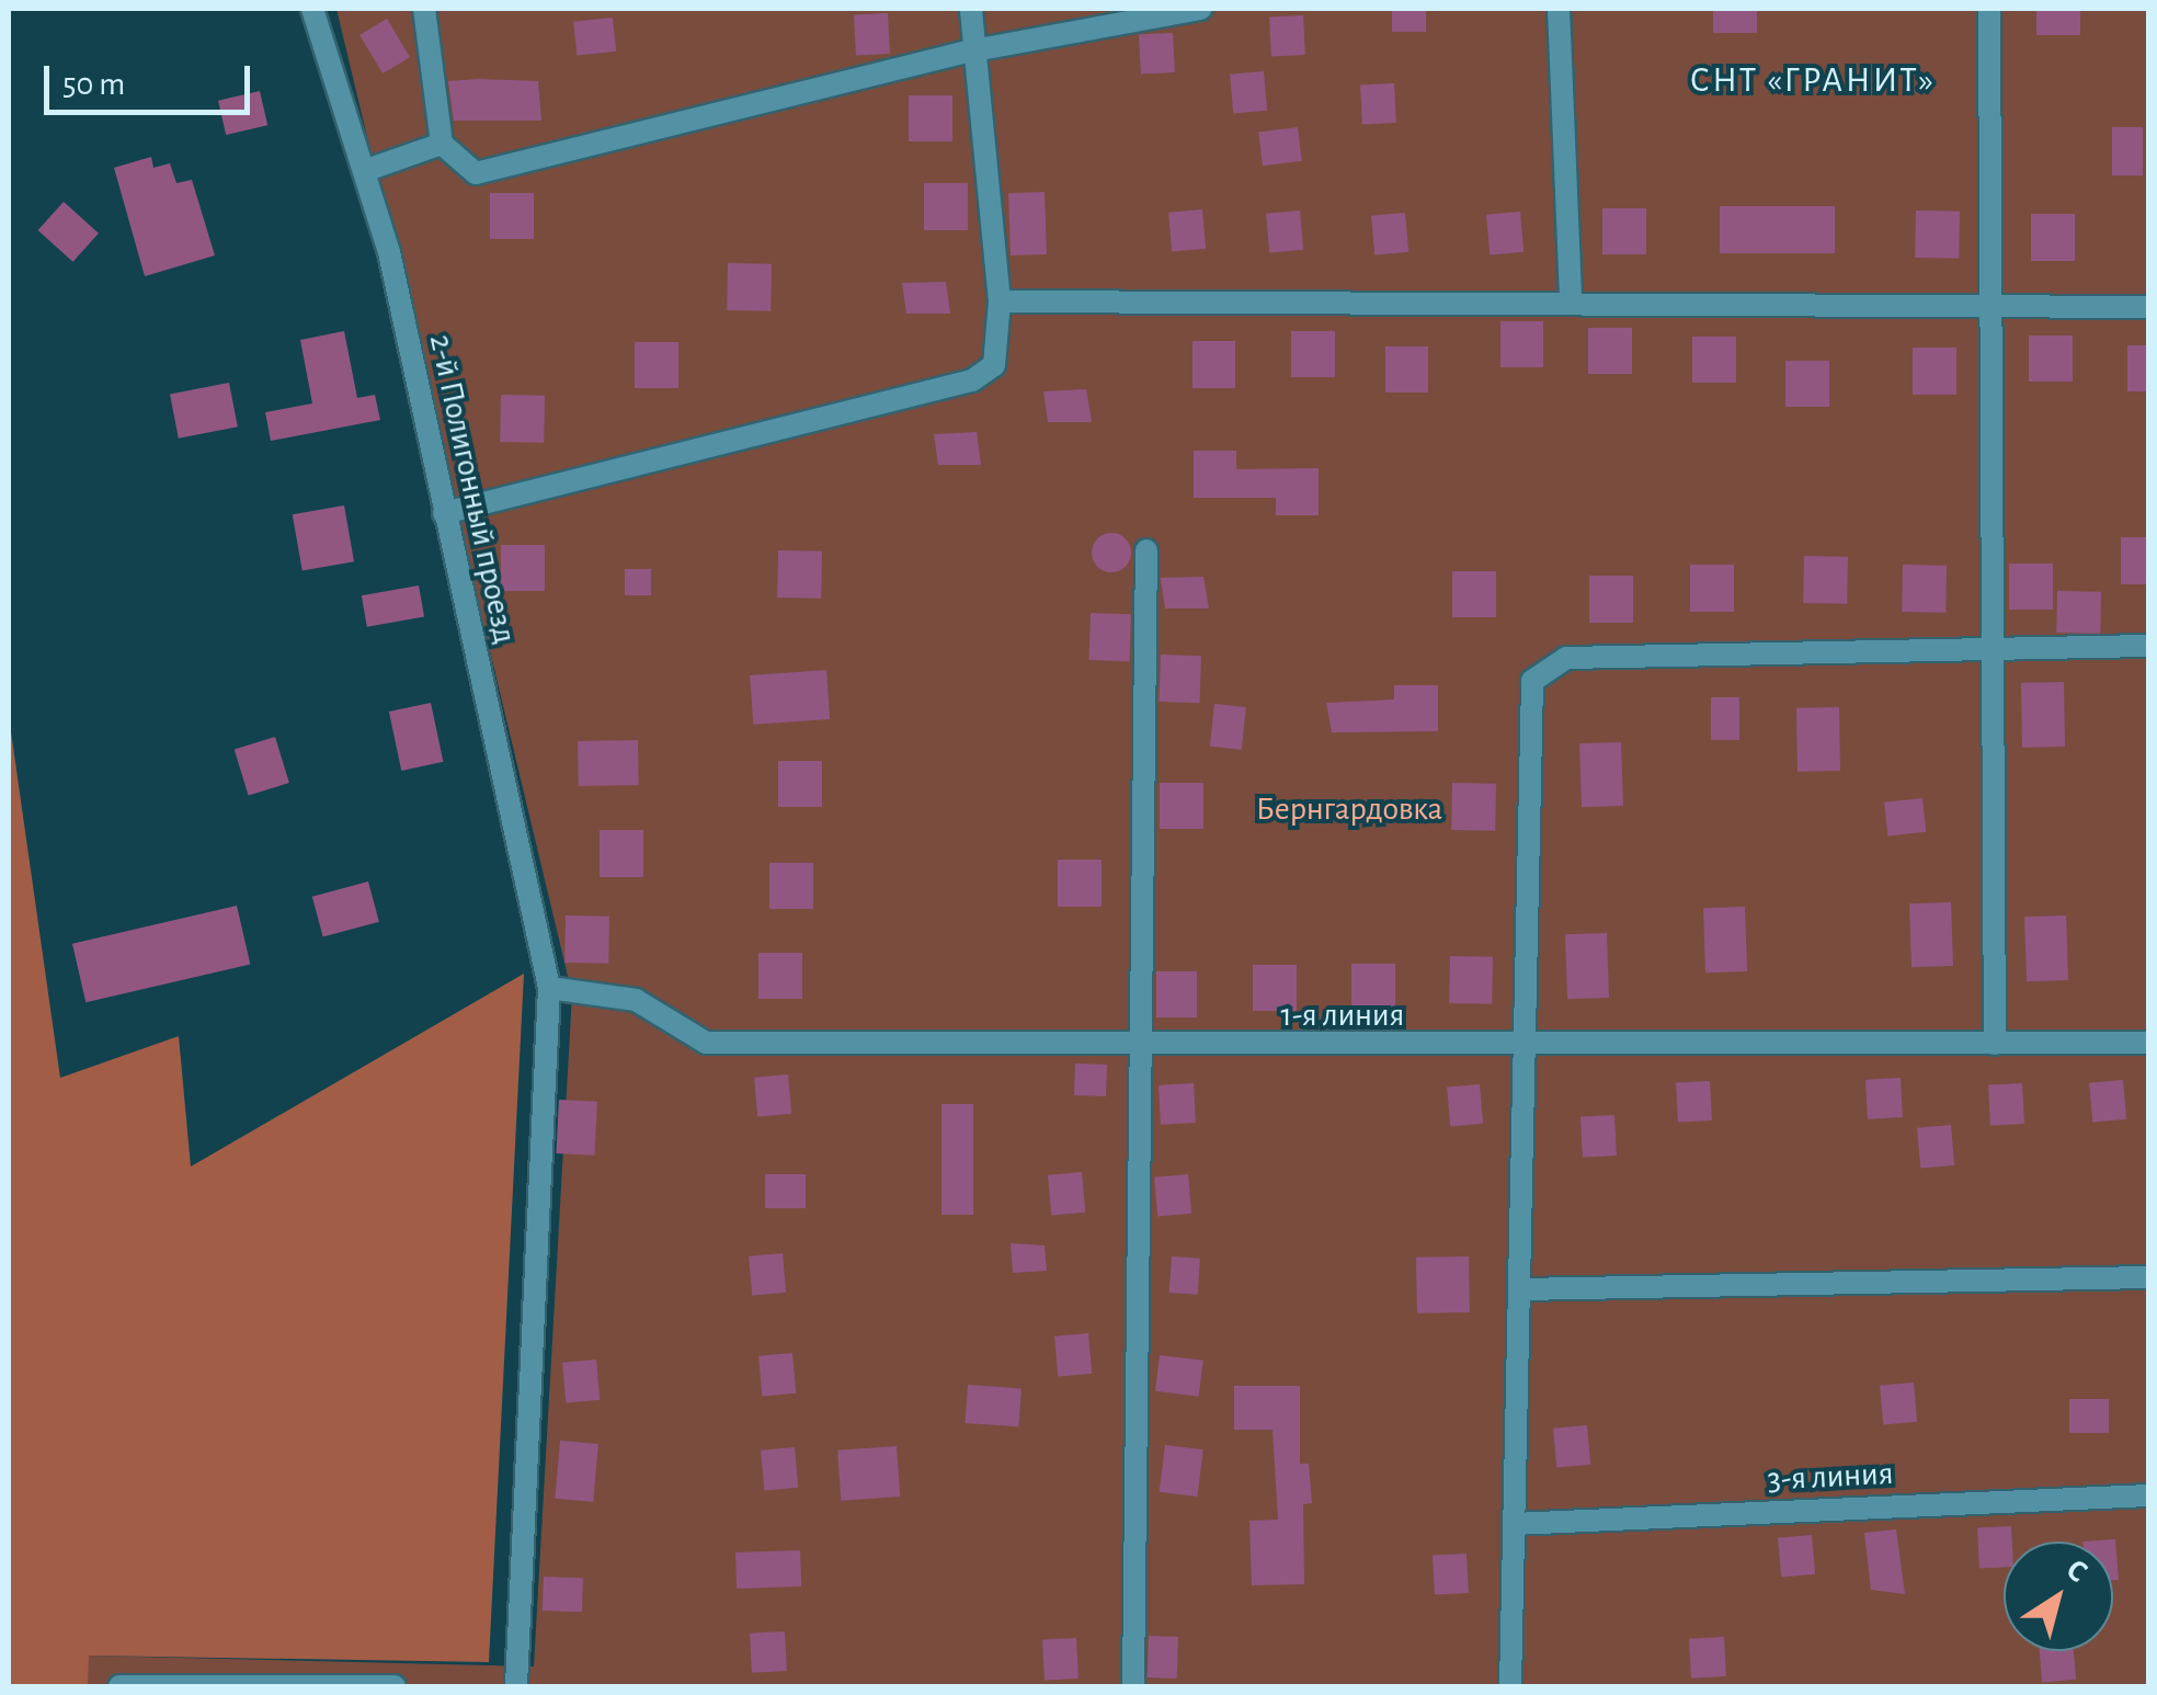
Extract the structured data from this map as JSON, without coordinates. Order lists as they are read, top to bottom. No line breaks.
{"streets":{"street":["2-й Полигонный проезд","1-я линия","3-я линия"]},"crossings":[["2-й Полигонный проезд","1-я линия"]],"districts":["СНТ «ГРАНИТ»"],"parks":["Бернгардовка"],"scale_bar":"50 m","north":"top right"}
